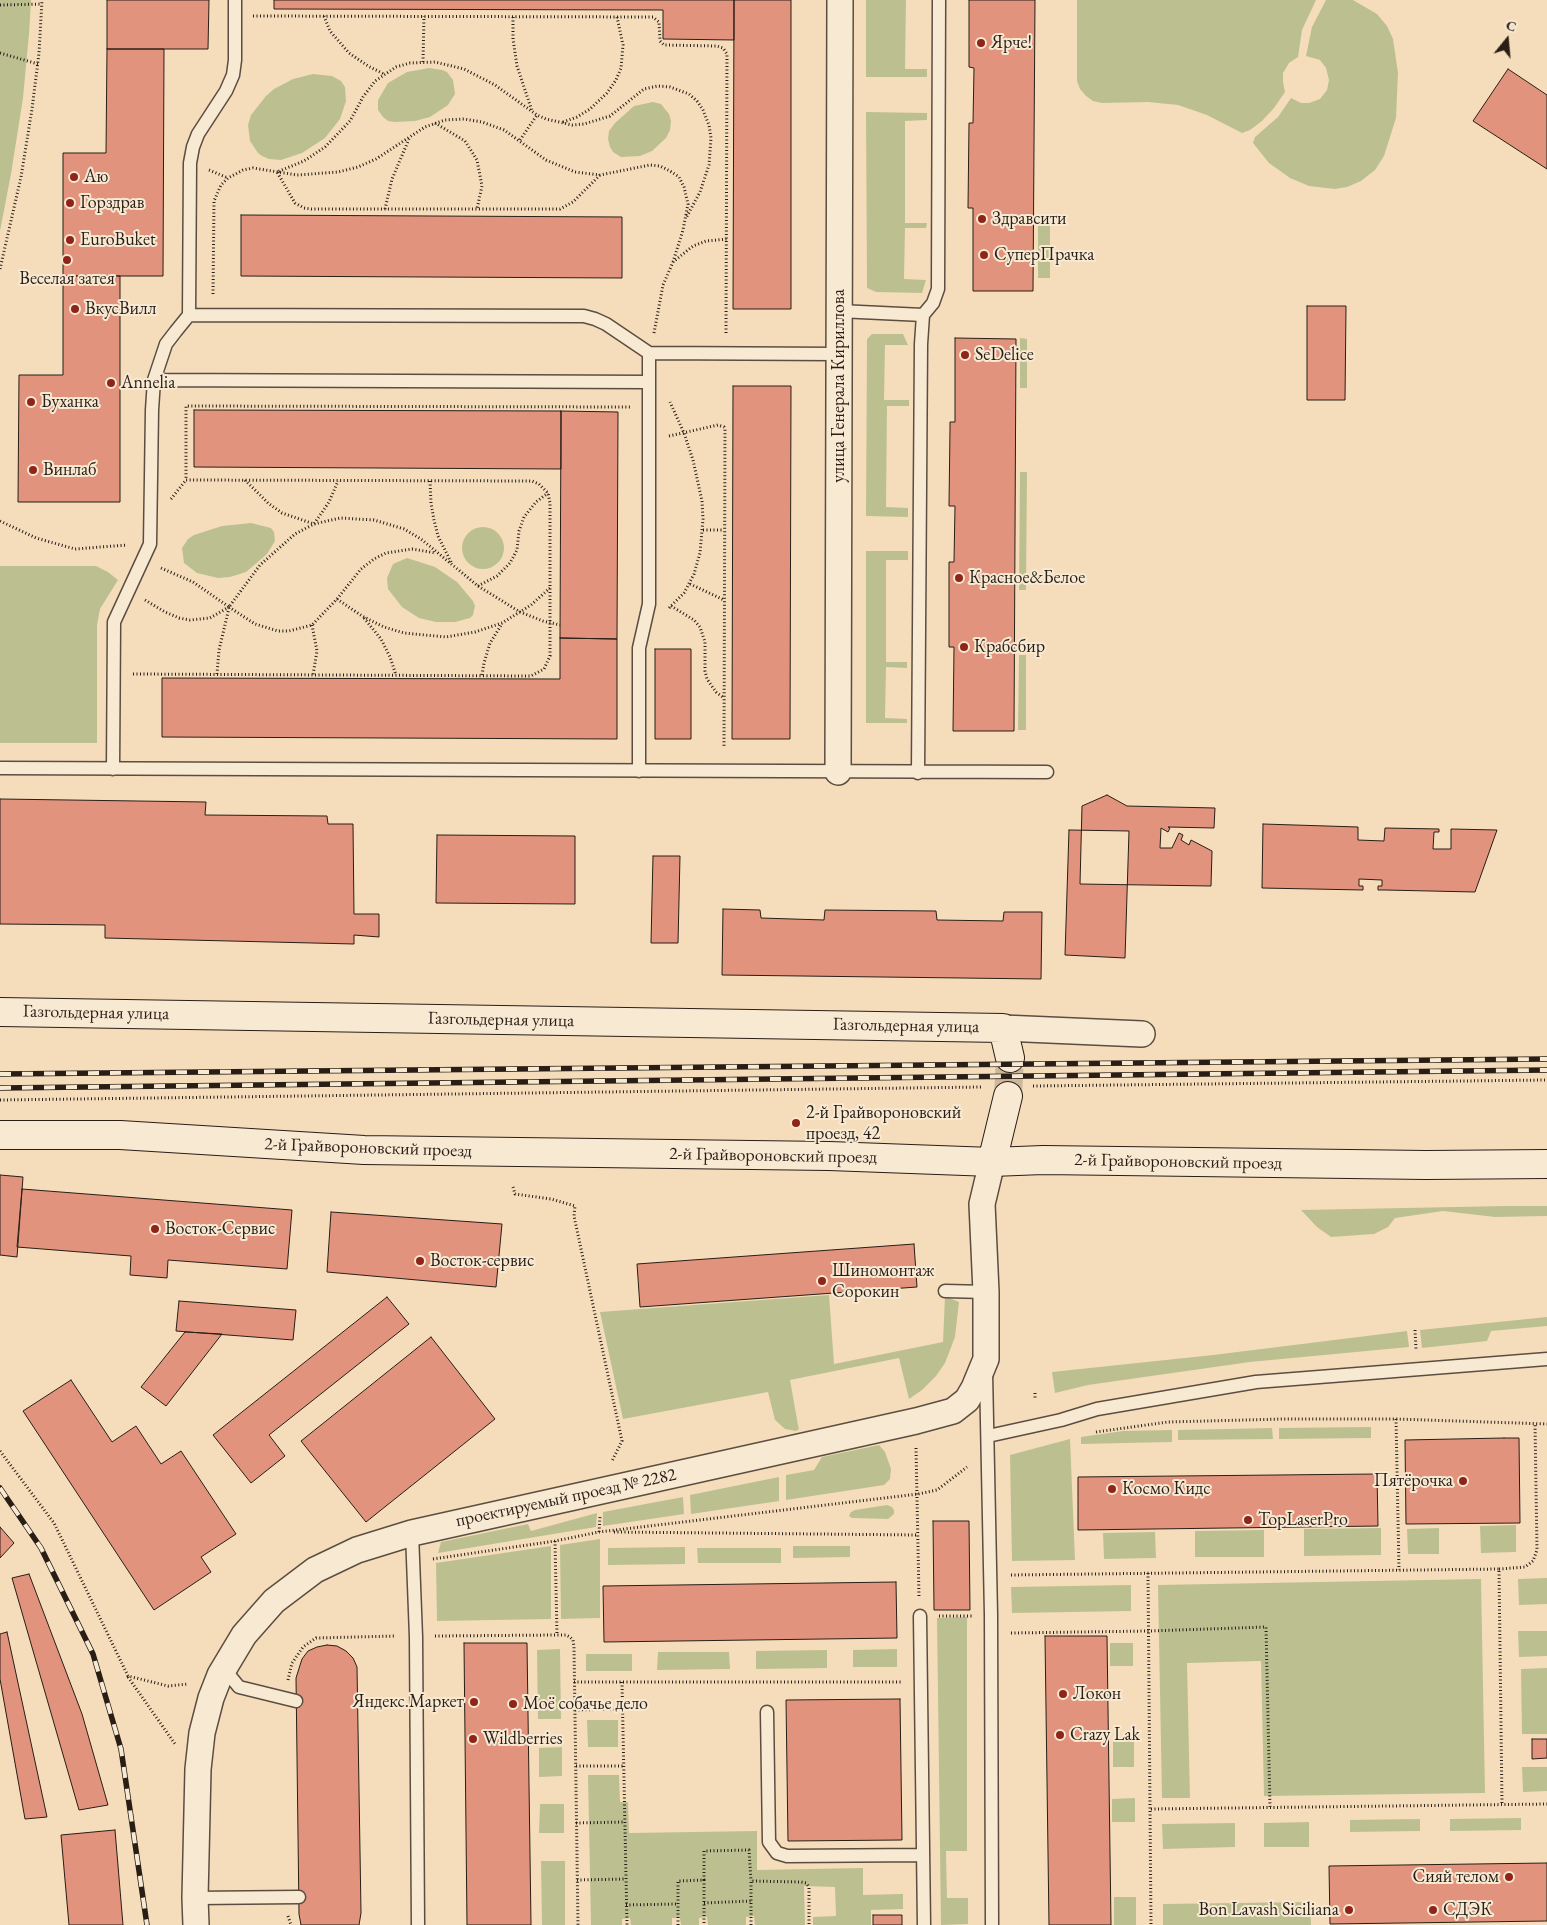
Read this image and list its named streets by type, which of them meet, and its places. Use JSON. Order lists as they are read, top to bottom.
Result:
{
  "streets": {
    "main road": ["Газгольдерная улица", "2-й Грайвороновский проезд"],
    "street": ["улица Генерала Кириллова", "проектируемый проезд № 2282"]
  },
  "crossings": [
    ["2-й Грайвороновский проезд", "проектируемый проезд № 2282"]
  ],
  "places": [
    "Ярче!",
    "Аю",
    "Горздрав",
    "Здравсити",
    "EuroBuket",
    "СуперПрачка",
    "Веселая затея",
    "ВкусВилл",
    "SeDelice",
    "Annelia",
    "Буханка",
    "Винлаб",
    "Красное&Белое",
    "Крабсбир",
    "2-й Грайвороновский проезд, 42",
    "Восток-Сервис",
    "Восток-сервис",
    "Шиномонтаж Сорокин",
    "Пятёрочка",
    "Космо Кидс",
    "TopLaserPro",
    "Локон",
    "Яндекс.Маркет",
    "Моё собачье дело",
    "Crazy Lak",
    "Wildberries",
    "Сияй телом",
    "Bon Lavash Siciliana",
    "СДЭК"
  ],
  "north": "top"
}
